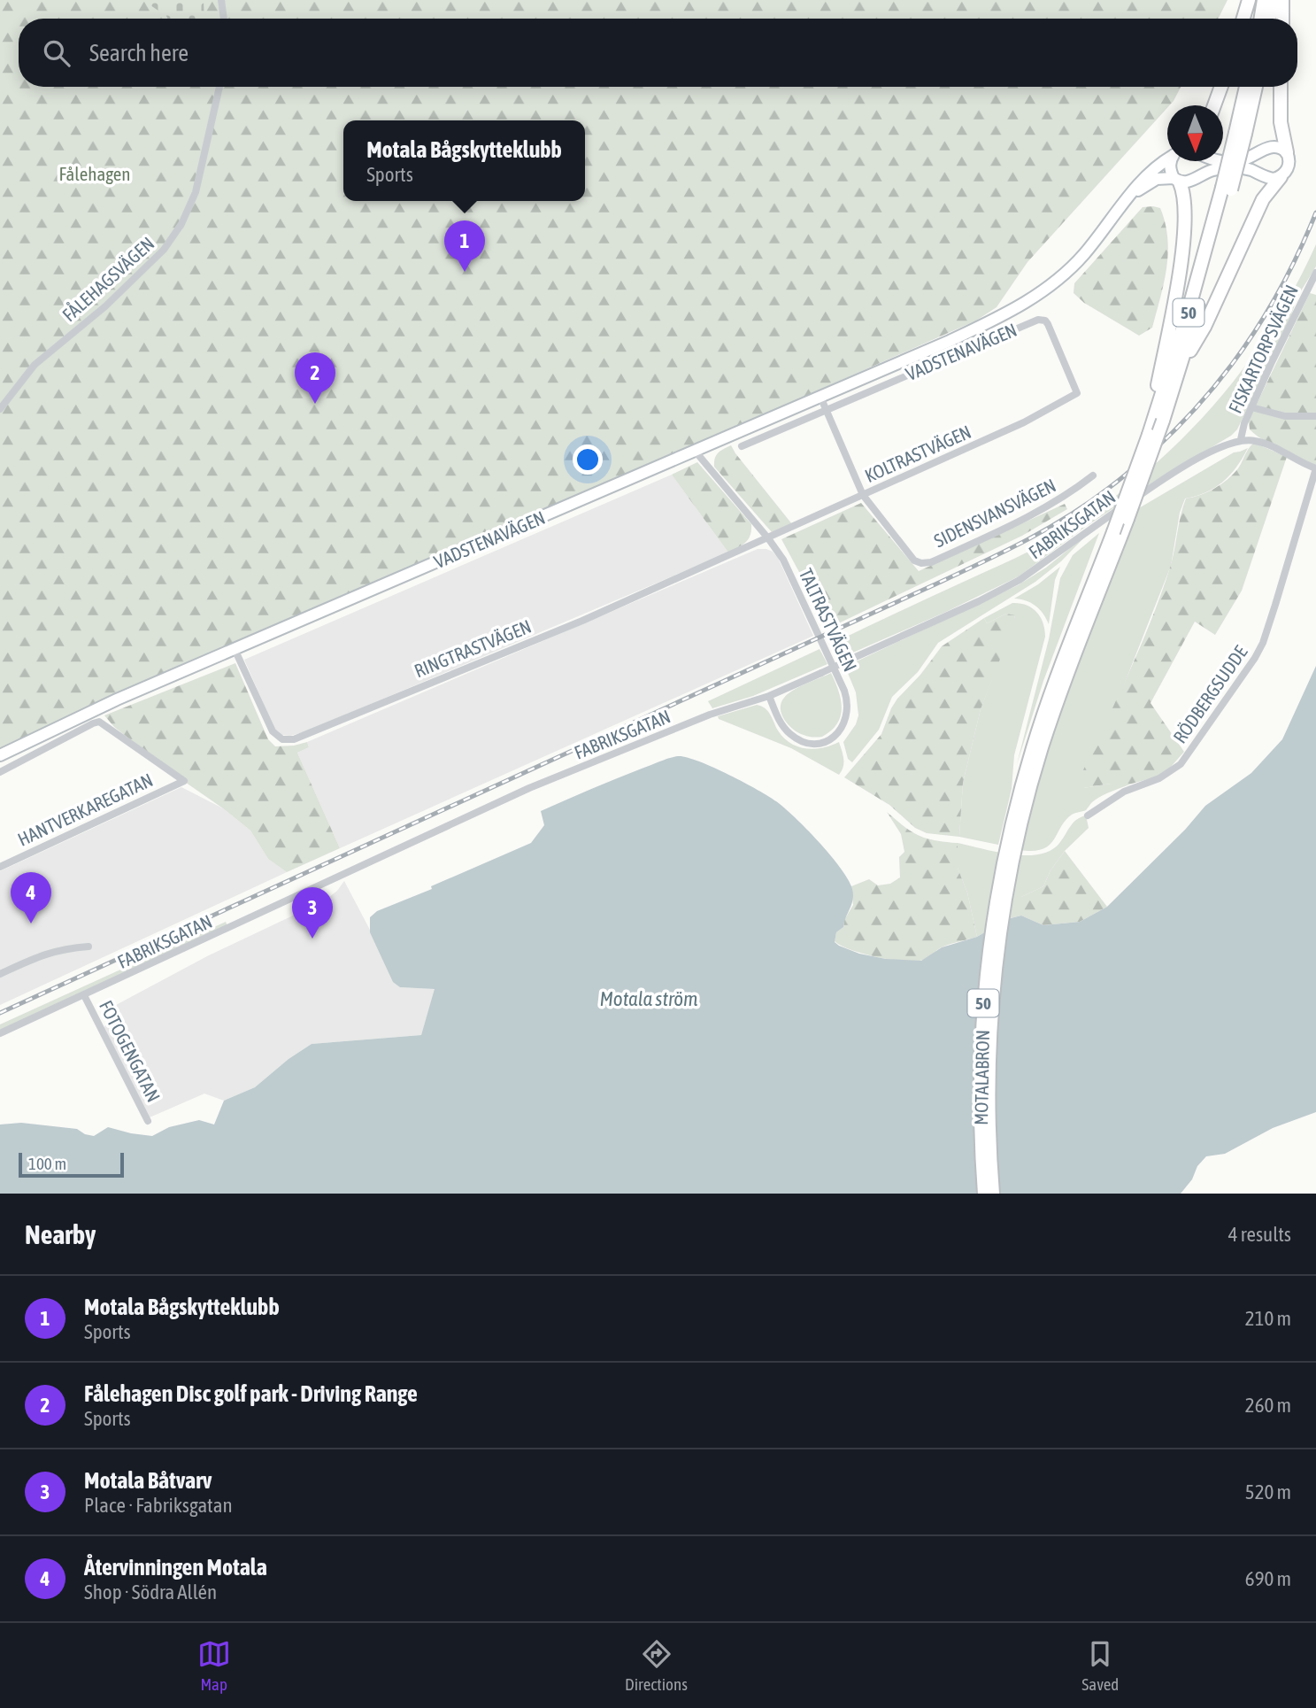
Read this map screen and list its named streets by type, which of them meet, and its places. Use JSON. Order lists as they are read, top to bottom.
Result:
{
  "streets": {
    "highway": ["50", "MOTALABRON"],
    "main road": ["VADSTENAVÄGEN"],
    "street": [
      "FÅLEHAGSVÄGEN",
      "FISKARTORPSVÄGEN",
      "KOLTRASTVÄGEN",
      "SIDENSVANSVÄGEN",
      "FABRIKSGATAN",
      "TALTRASTVÄGEN",
      "RINGTRASTVÄGEN",
      "RÖDBERGSUDDE",
      "HANTVERKAREGATAN",
      "FOTOGENGATAN"
    ]
  },
  "crossings": [
    ["50", "VADSTENAVÄGEN"],
    ["50", "MOTALABRON"],
    ["FISKARTORPSVÄGEN", "FABRIKSGATAN"],
    ["VADSTENAVÄGEN", "KOLTRASTVÄGEN"],
    ["VADSTENAVÄGEN", "SIDENSVANSVÄGEN"],
    ["VADSTENAVÄGEN", "TALTRASTVÄGEN"],
    ["VADSTENAVÄGEN", "RINGTRASTVÄGEN"],
    ["KOLTRASTVÄGEN", "SIDENSVANSVÄGEN"],
    ["KOLTRASTVÄGEN", "TALTRASTVÄGEN"],
    ["KOLTRASTVÄGEN", "RINGTRASTVÄGEN"],
    ["FABRIKSGATAN", "TALTRASTVÄGEN"],
    ["FABRIKSGATAN", "FOTOGENGATAN"],
    ["TALTRASTVÄGEN", "RINGTRASTVÄGEN"]
  ],
  "water": ["Motala ström"],
  "parks": ["Fålehagen"],
  "scale_bar": "100 m",
  "north": "bottom",
  "page": {
    "search": "Search here",
    "popup": ["Motala Bågskytteklubb", "Sports"],
    "pins": [
      "1",
      "2",
      "4",
      "3"
    ],
    "scale": "100 m",
    "heading": ["Nearby", "4 results"],
    "list": [
      {
        "mark": "1",
        "name": "Motala Bågskytteklubb",
        "note": "Sports",
        "value": "210 m"
      },
      {
        "mark": "2",
        "name": "Fålehagen Disc golf park - Driving Range",
        "note": "Sports",
        "value": "260 m"
      },
      {
        "mark": "3",
        "name": "Motala Båtvarv",
        "note": "Place · Fabriksgatan",
        "value": "520 m"
      },
      {
        "mark": "4",
        "name": "Återvinningen Motala",
        "note": "Shop · Södra Allén",
        "value": "690 m"
      }
    ],
    "nav": ["Map", "Directions", "Saved"]
  }
}
